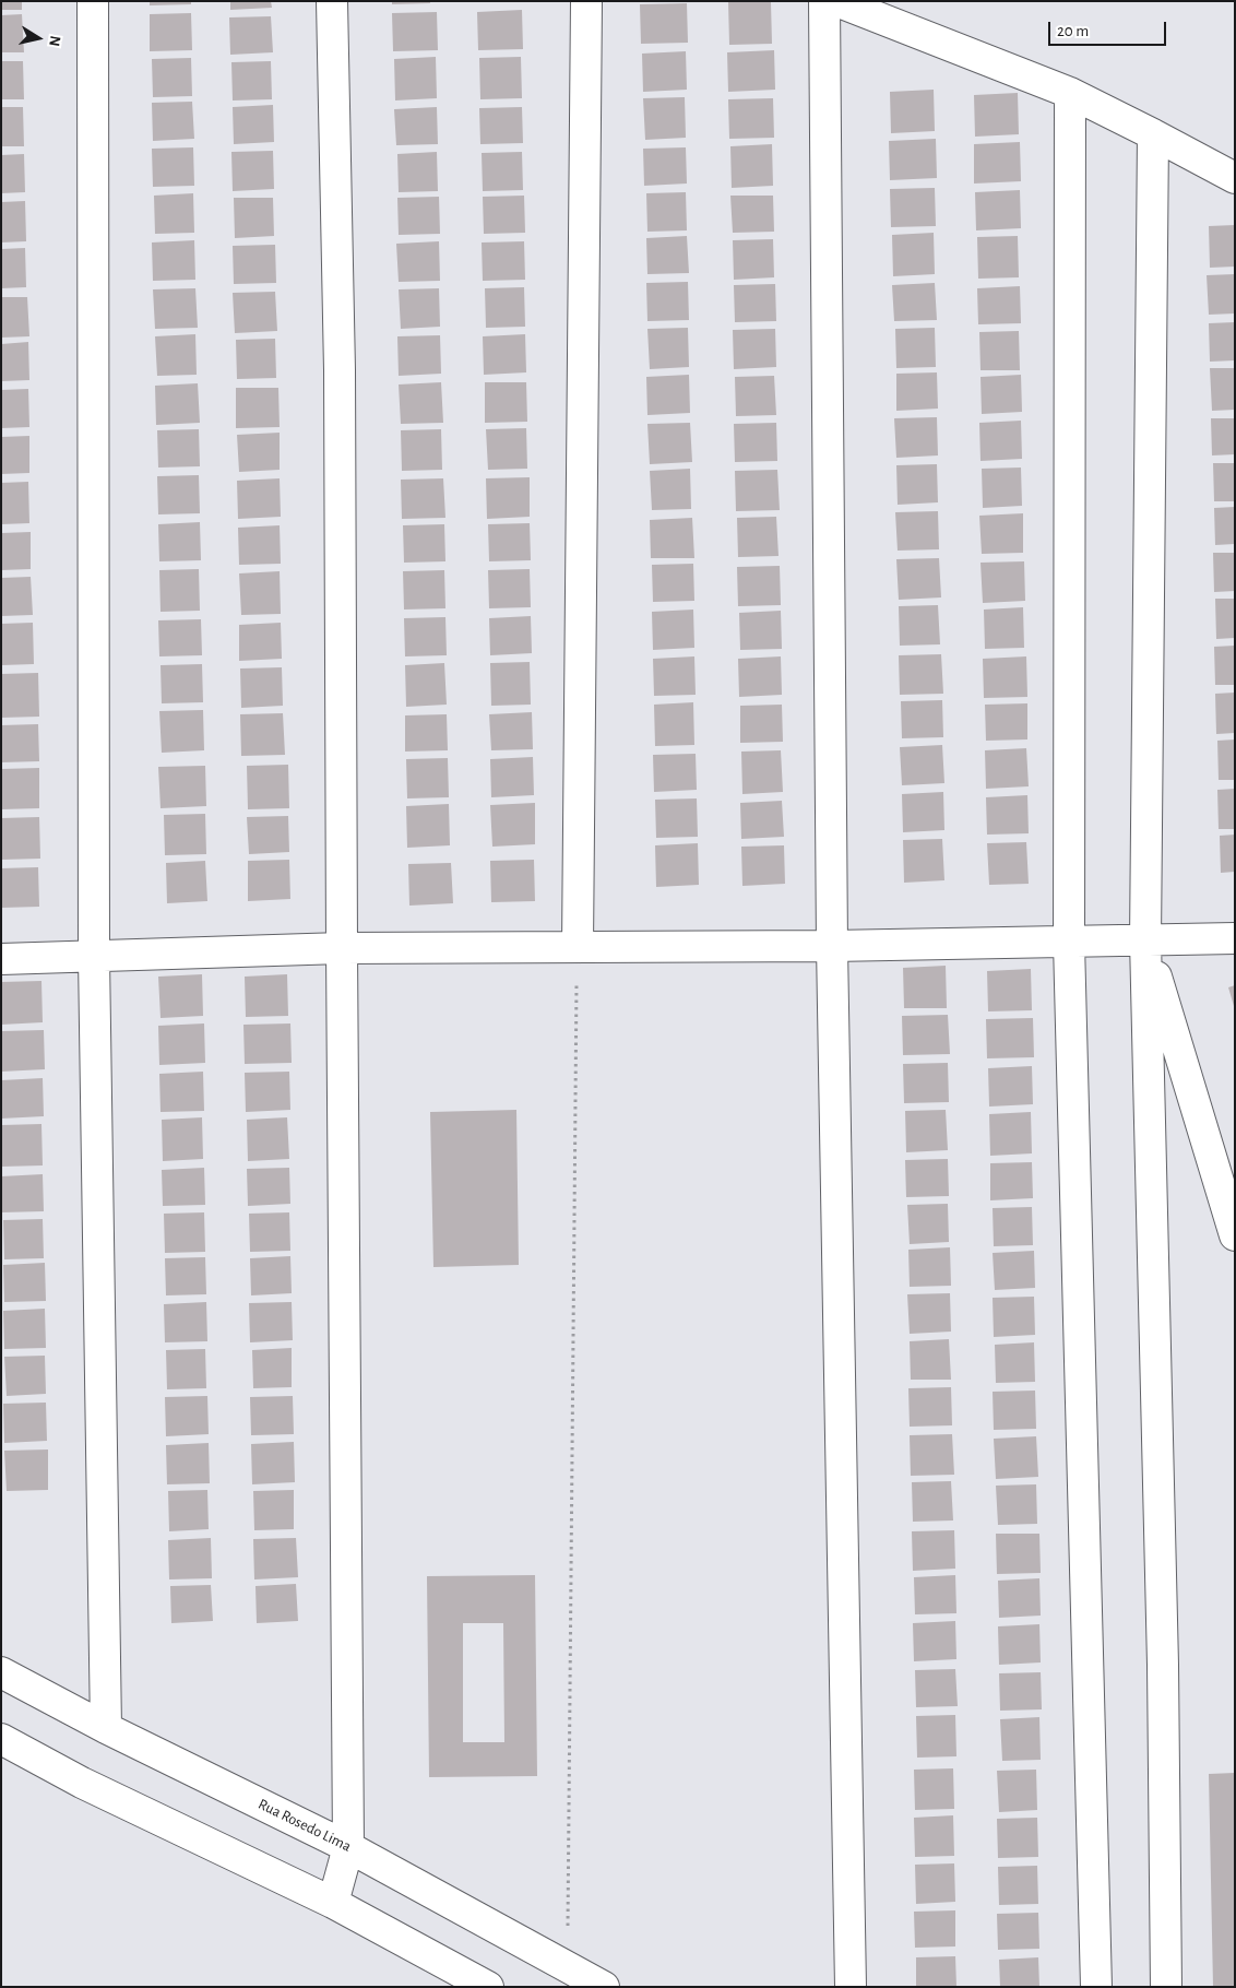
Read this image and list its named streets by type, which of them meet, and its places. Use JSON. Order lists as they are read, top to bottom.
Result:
{
  "streets": {
    "street": ["Rua Rosedo Lima"]
  },
  "scale_bar": "20 m",
  "north": "right"
}
